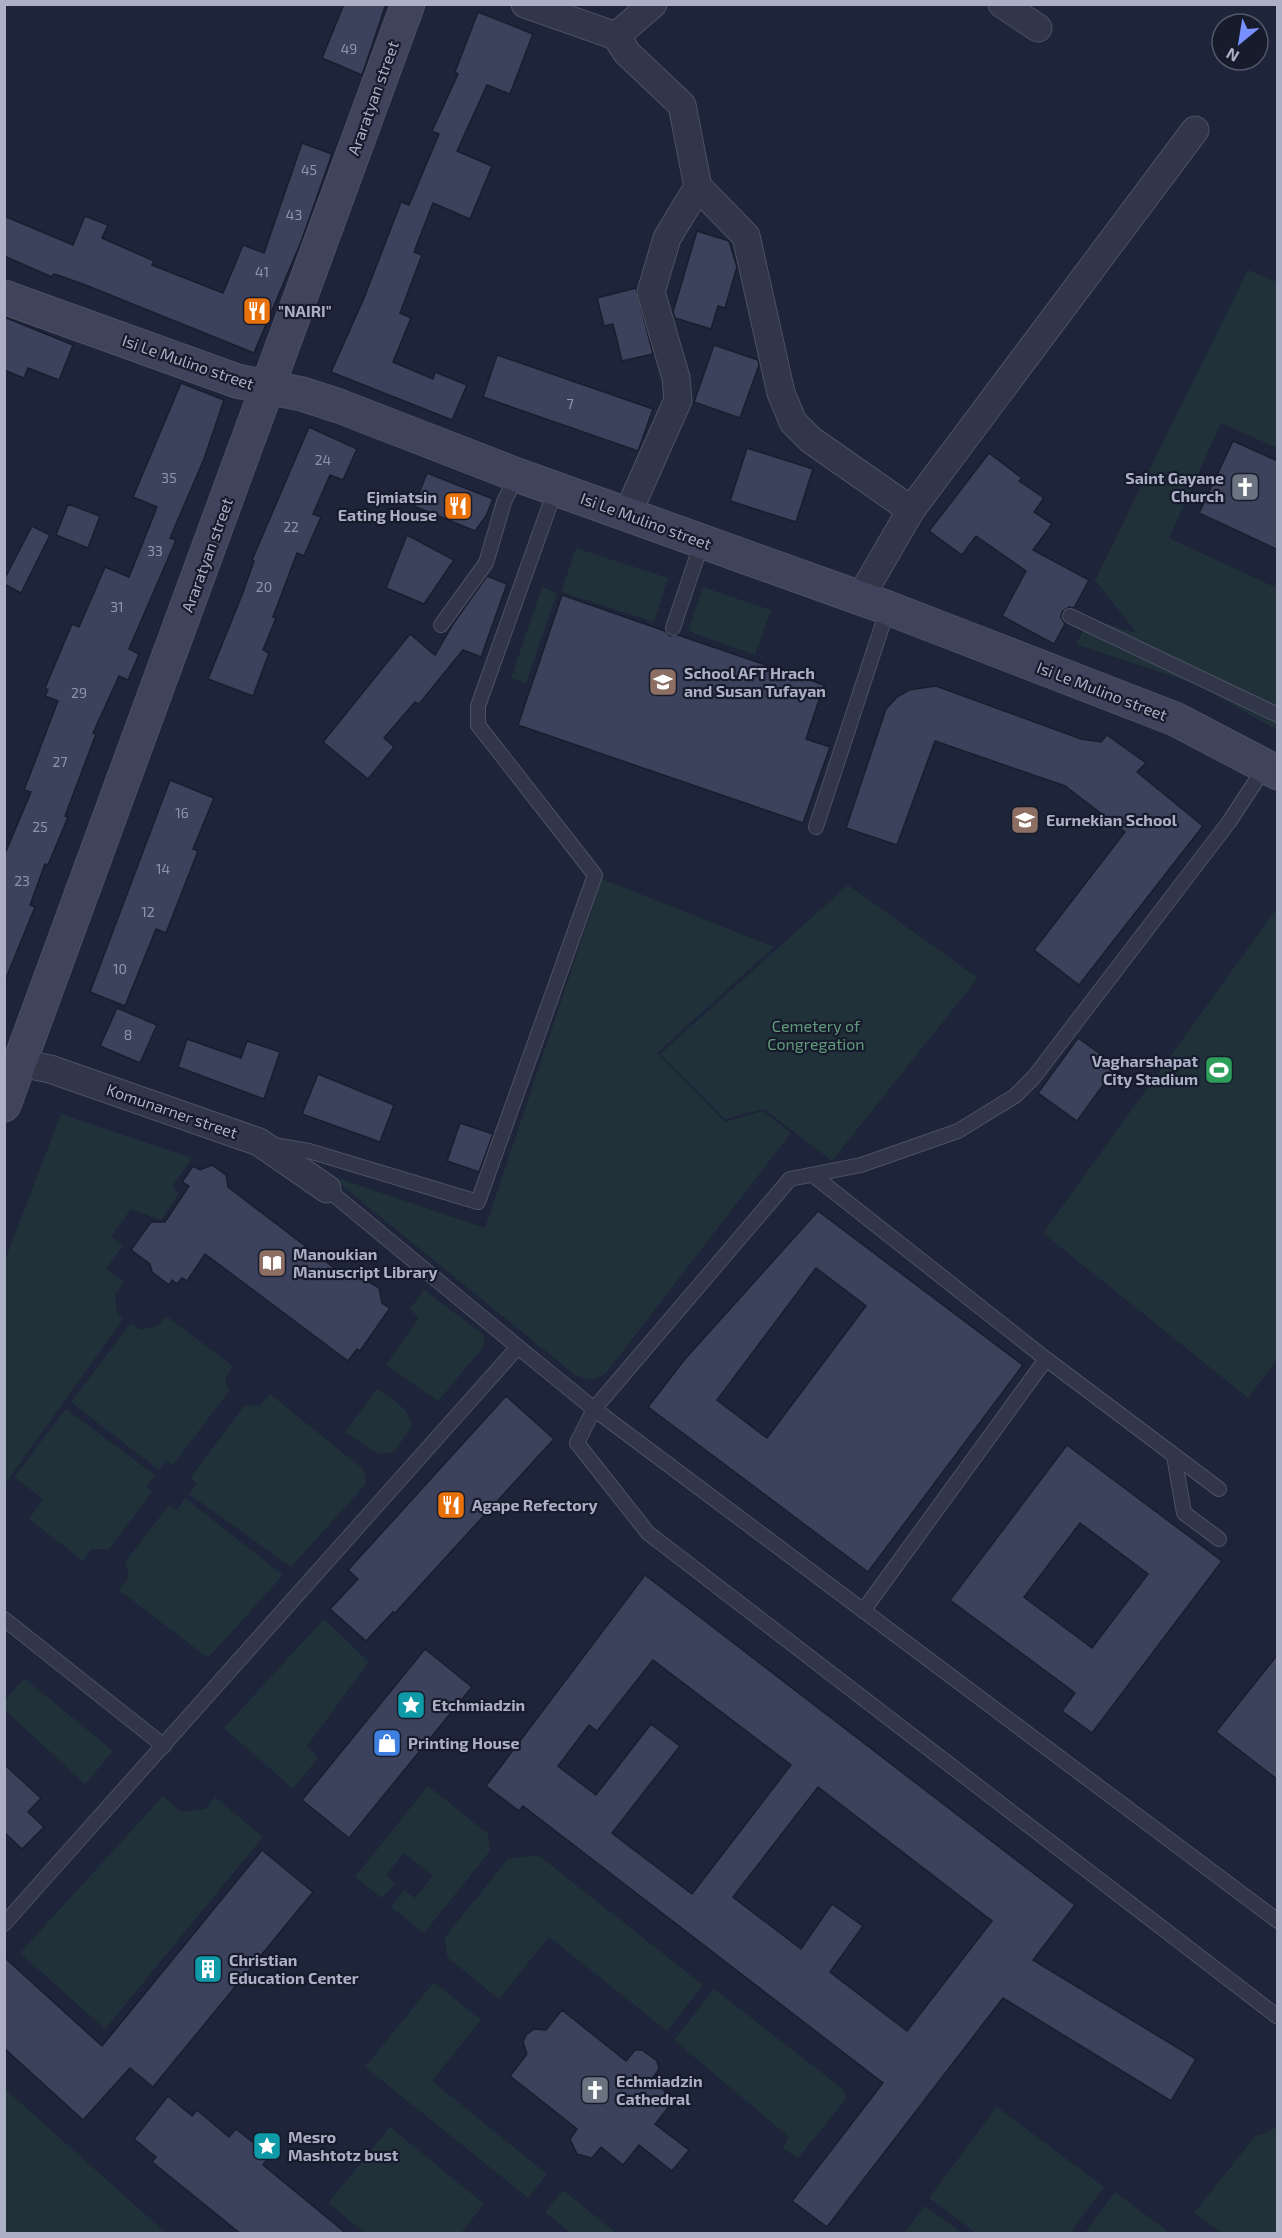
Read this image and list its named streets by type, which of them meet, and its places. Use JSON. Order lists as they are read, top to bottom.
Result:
{
  "streets": {
    "street": ["Araratyan street", "Isi Le Mulino street", "Komunarner street"]
  },
  "crossings": [
    ["Araratyan street", "Isi Le Mulino street"],
    ["Araratyan street", "Komunarner street"]
  ],
  "parks": ["Cemetery of Congregation"],
  "places": {
    "restaurant": ["\"NAIRI\"", "Ejmiatsin Eating House", "Agape Refectory"],
    "church": ["Saint Gayane Church", "Echmiadzin Cathedral"],
    "school or university": ["School AFT Hrach and Susan Tufayan", "Eurnekian School"],
    "sports": ["Vagharshapat City Stadium"],
    "library": ["Manoukian Manuscript Library"],
    "place": ["Etchmiadzin", "Mesro Mashtotz bust"],
    "shop": ["Printing House"],
    "building": ["Christian Education Center"]
  },
  "house_numbers": [
    "49",
    "45",
    "43",
    "41",
    "7",
    "24",
    "35",
    "22",
    "33",
    "20",
    "31",
    "29",
    "27",
    "16",
    "25",
    "14",
    "23",
    "12",
    "10",
    "8"
  ],
  "north": "bottom left"
}
